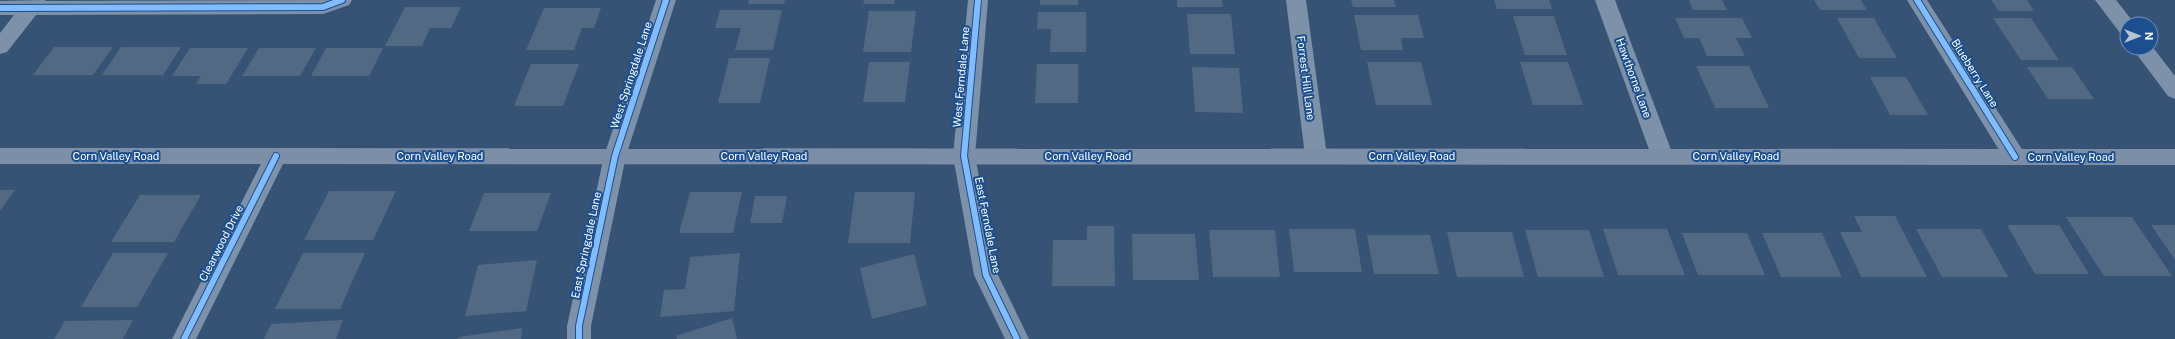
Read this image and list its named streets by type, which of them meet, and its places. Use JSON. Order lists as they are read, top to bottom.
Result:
{
  "streets": {
    "main road": ["Corn Valley Road"],
    "street": [
      "Blueberry Lane",
      "West Springdale Lane",
      "West Ferndale Lane",
      "Forrest Hill Lane",
      "Hawthorne Lane",
      "East Ferndale Lane",
      "Clearwood Drive",
      "East Springdale Lane"
    ]
  },
  "crossings": [
    ["Blueberry Lane", "Corn Valley Road"],
    ["West Springdale Lane", "Corn Valley Road"],
    ["West Springdale Lane", "East Springdale Lane"],
    ["West Ferndale Lane", "Corn Valley Road"],
    ["West Ferndale Lane", "East Ferndale Lane"],
    ["Forrest Hill Lane", "Corn Valley Road"],
    ["Hawthorne Lane", "Corn Valley Road"],
    ["Corn Valley Road", "East Ferndale Lane"],
    ["Corn Valley Road", "Clearwood Drive"],
    ["Corn Valley Road", "East Springdale Lane"]
  ],
  "north": "right"
}
